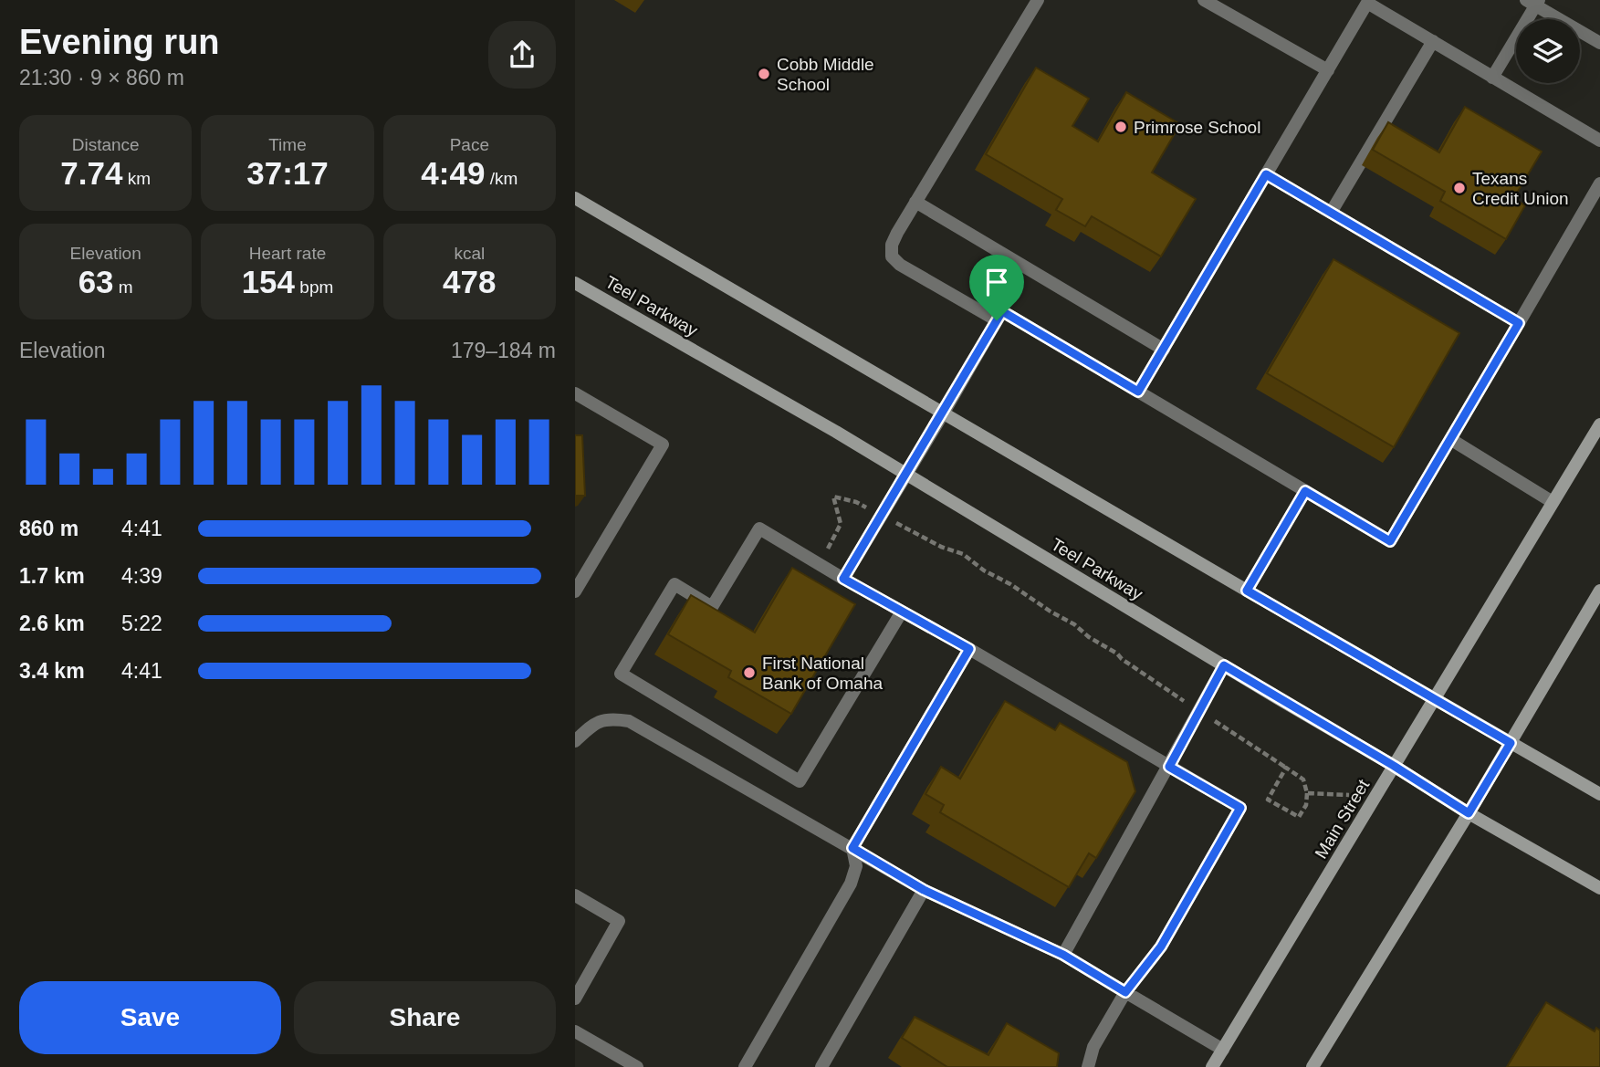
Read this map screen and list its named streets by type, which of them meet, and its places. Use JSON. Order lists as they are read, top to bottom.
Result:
{
  "streets": {
    "main road": ["Teel Parkway", "Main Street"]
  },
  "crossings": [
    ["Teel Parkway", "Main Street"]
  ],
  "places": [
    "Cobb Middle School",
    "Primrose School",
    "Texans Credit Union",
    "First National Bank of Omaha"
  ],
  "page": {
    "heading": ["Evening run", "21:30 · 9 × 860 m"],
    "stats": [
      ["Distance", "7.74 km"],
      ["Time", "37:17"],
      ["Pace", "4:49 /km"],
      ["Elevation", "63 m"],
      ["Heart rate", "154 bpm"],
      ["kcal", "478"]
    ],
    "chart": ["Elevation", "179–184 m"],
    "list": [
      {
        "name": "860 m",
        "note": "4:41"
      },
      {
        "name": "1.7 km",
        "note": "4:39"
      },
      {
        "name": "2.6 km",
        "note": "5:22"
      },
      {
        "name": "3.4 km",
        "note": "4:41"
      }
    ],
    "buttons": ["Save", "Share"]
  }
}
